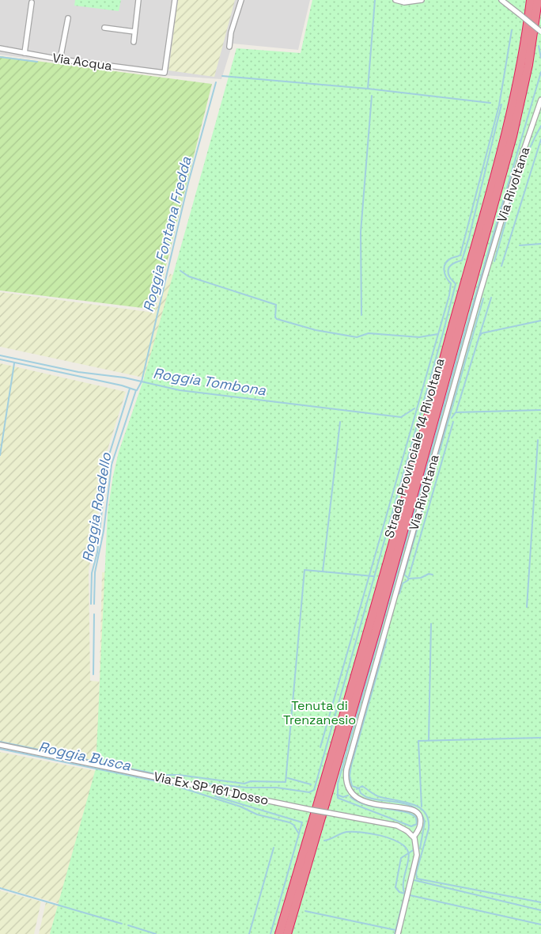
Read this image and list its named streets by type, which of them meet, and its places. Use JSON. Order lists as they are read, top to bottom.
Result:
{
  "streets": {
    "highway": ["Strada Provinciale 14 Rivoltana"],
    "street": ["Via Acqua", "Via Rivoltana", "Via Ex SP 161 Dosso"]
  },
  "crossings": [
    ["Via Rivoltana", "Via Ex SP 161 Dosso"]
  ],
  "water": [
    "Roggia Fontana Fredda",
    "Roggia Tombona",
    "Roggia Roadello",
    "Roggia Busca"
  ],
  "parks": ["Tenuta di Trenzanesio"]
}
